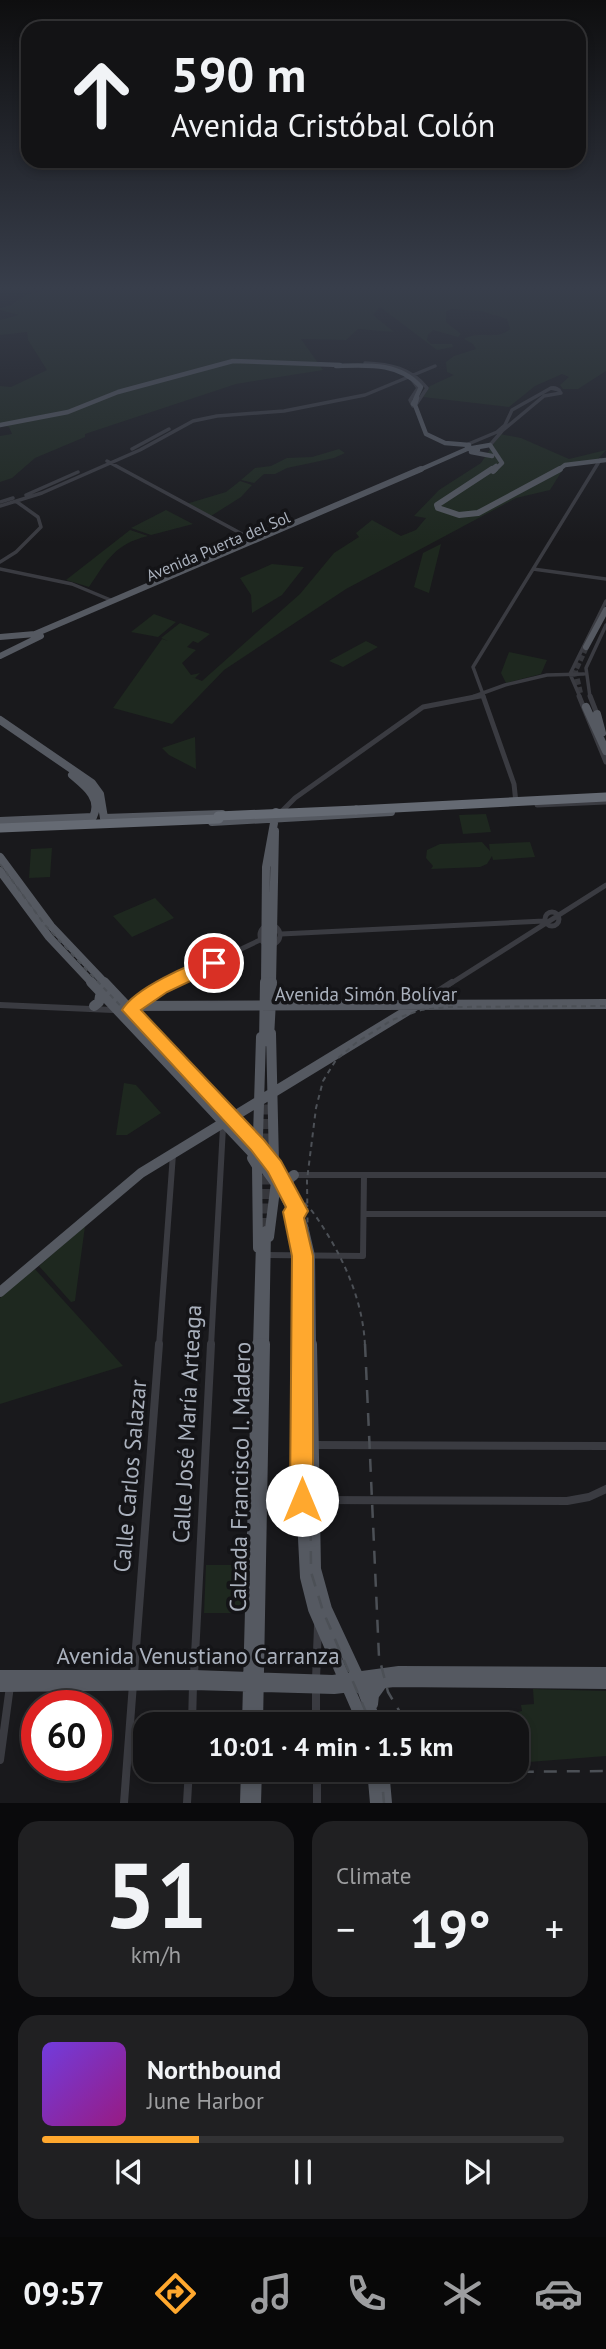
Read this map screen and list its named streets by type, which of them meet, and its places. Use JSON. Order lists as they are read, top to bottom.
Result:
{
  "streets": {
    "main road": [
      "Avenida Puerta del Sol",
      "Avenida Simón Bolívar",
      "Calzada Francisco I. Madero",
      "Avenida Venustiano Carranza"
    ],
    "street": ["Calle José María Arteaga", "Calle Carlos Salazar"]
  },
  "crossings": [
    ["Calle José María Arteaga", "Avenida Venustiano Carranza"],
    ["Calle Carlos Salazar", "Avenida Venustiano Carranza"],
    ["Calzada Francisco I. Madero", "Avenida Venustiano Carranza"]
  ],
  "page": {
    "turn": ["590 m", "Avenida Cristóbal Colón"],
    "limit": "60",
    "trip": "10:01 · 4 min · 1.5 km",
    "tile": [
      ["51", "km/h"],
      "Climate"
    ],
    "heat": ["−", "19°", "+"],
    "song": ["Northbound", "June Harbor"],
    "tabs": "09:57"
  }
}
